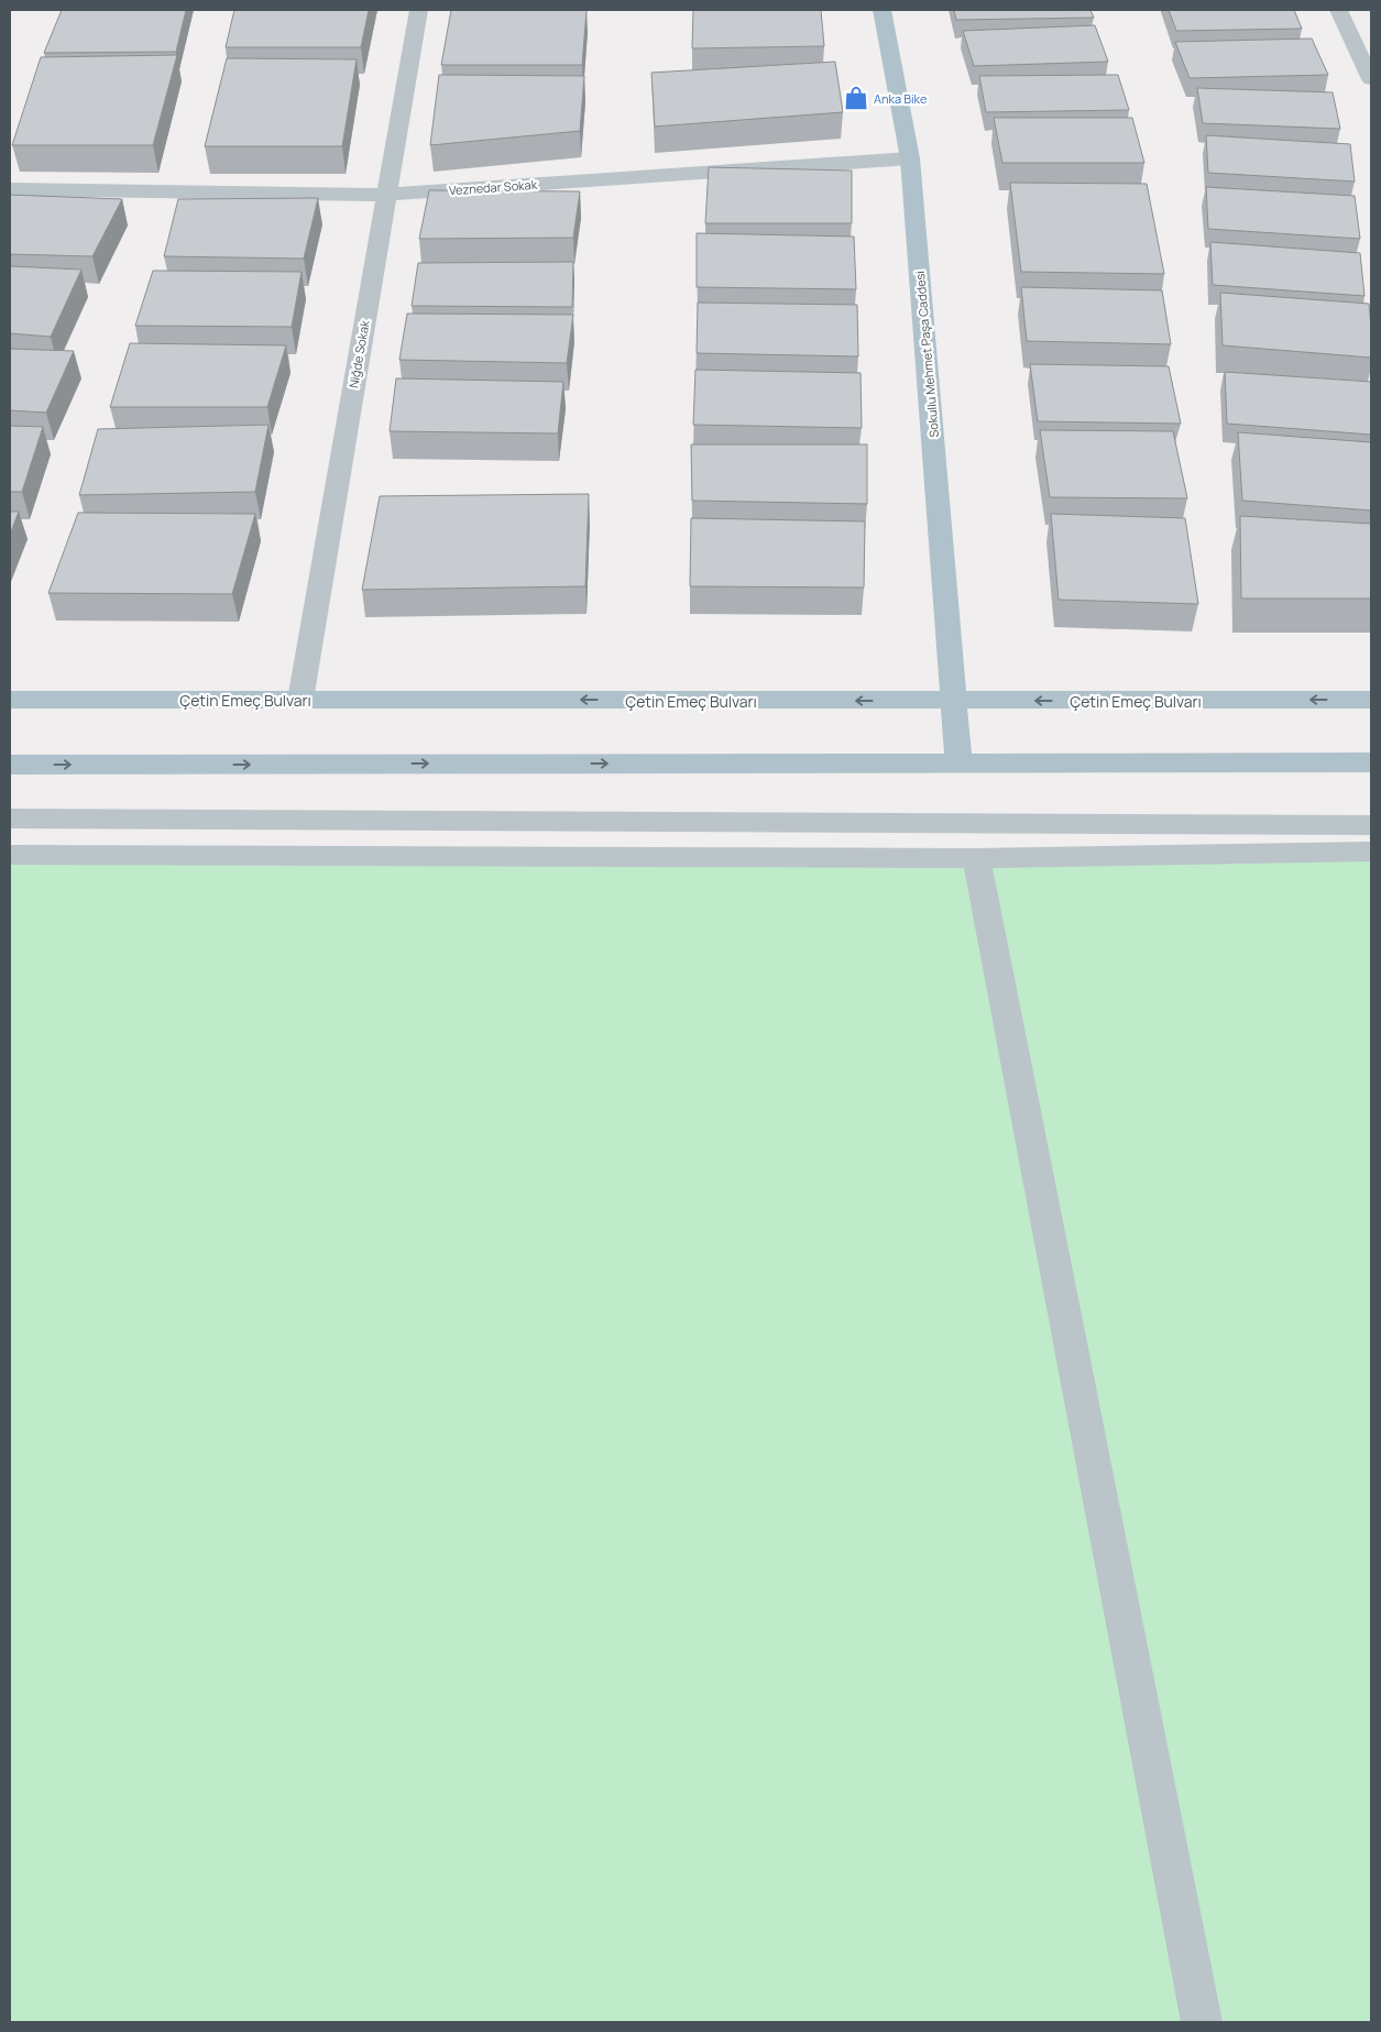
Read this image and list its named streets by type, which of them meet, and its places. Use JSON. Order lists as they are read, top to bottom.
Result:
{
  "streets": {
    "main road": ["Sokullu Mehmet Paşa Caddesi", "Çetin Emeç Bulvarı"],
    "street": ["Veznedar Sokak", "Niğde Sokak"]
  },
  "crossings": [
    ["Veznedar Sokak", "Niğde Sokak"],
    ["Veznedar Sokak", "Sokullu Mehmet Paşa Caddesi"],
    ["Niğde Sokak", "Çetin Emeç Bulvarı"],
    ["Sokullu Mehmet Paşa Caddesi", "Çetin Emeç Bulvarı"]
  ],
  "places": {
    "shop": ["Anka Bike"]
  }
}
